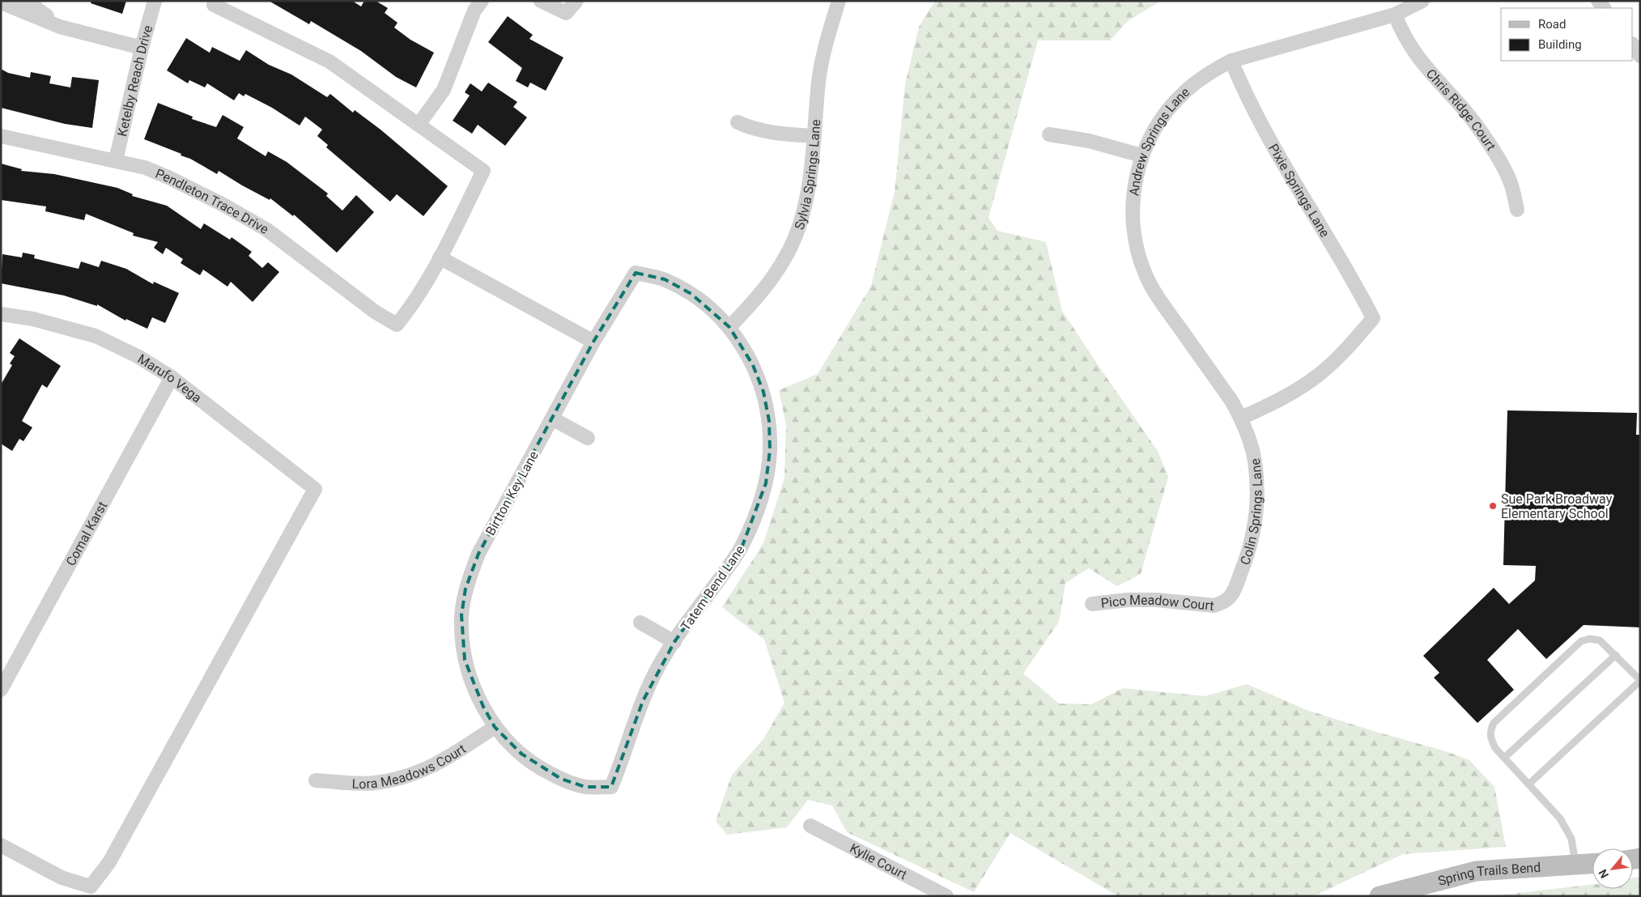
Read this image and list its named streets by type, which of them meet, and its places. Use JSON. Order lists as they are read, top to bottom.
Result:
{
  "streets": {
    "street": [
      "Ketelby Reach Drive",
      "Chris Ridge Court",
      "Andrew Springs Lane",
      "Sylvia Springs Lane",
      "Pixie Springs Lane",
      "Pendleton Trace Drive",
      "Marufo Vega",
      "Birtton Key Lane",
      "Colin Springs Lane",
      "Comal Karst",
      "Tatem Bend Lane",
      "Pico Meadow Court",
      "Lora Meadows Court",
      "Kylie Court",
      "Spring Trails Bend"
    ]
  },
  "crossings": [
    ["Ketelby Reach Drive", "Pendleton Trace Drive"],
    ["Chris Ridge Court", "Andrew Springs Lane"],
    ["Andrew Springs Lane", "Pixie Springs Lane"],
    ["Andrew Springs Lane", "Colin Springs Lane"],
    ["Sylvia Springs Lane", "Tatem Bend Lane"],
    ["Pixie Springs Lane", "Colin Springs Lane"],
    ["Marufo Vega", "Comal Karst"],
    ["Birtton Key Lane", "Tatem Bend Lane"],
    ["Birtton Key Lane", "Lora Meadows Court"],
    ["Colin Springs Lane", "Pico Meadow Court"]
  ],
  "places": ["Sue Park Broadway Elementary School"],
  "legend": ["Road", "Building"],
  "north": "bottom left"
}
